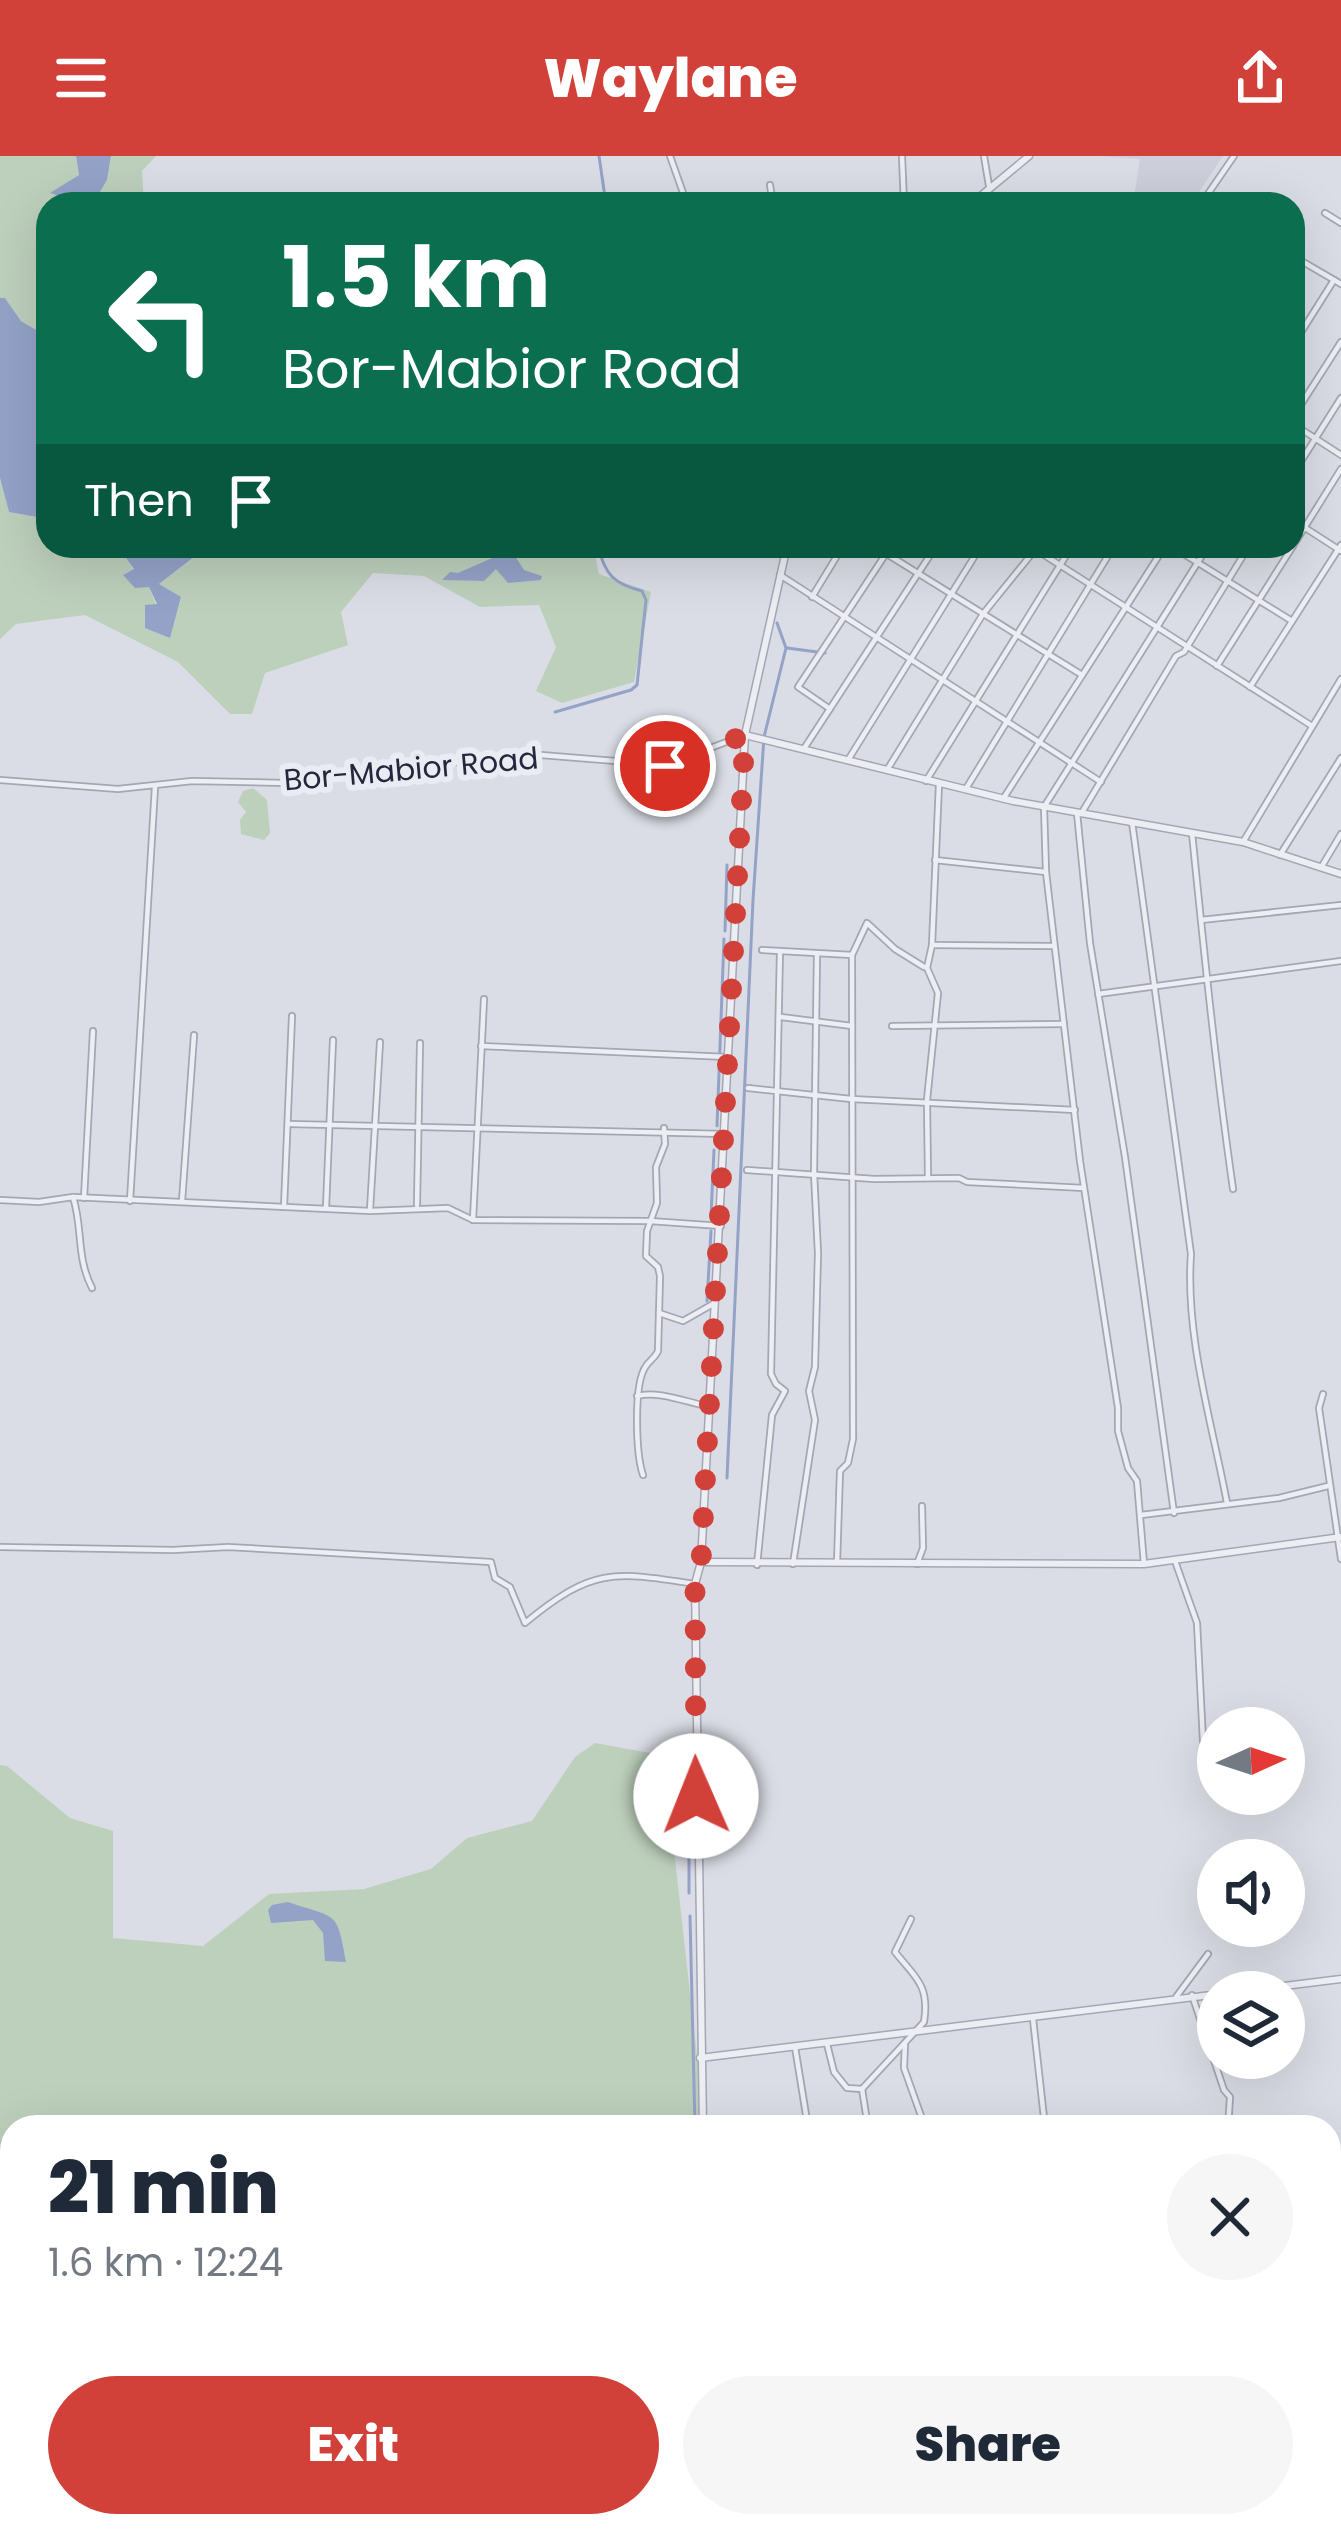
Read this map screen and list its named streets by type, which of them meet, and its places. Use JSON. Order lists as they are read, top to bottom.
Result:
{
  "streets": {
    "street": ["Bor-Mabior Road"]
  },
  "north": "right",
  "page": {
    "header": "Waylane",
    "turn": ["1.5 km", "Bor-Mabior Road"],
    "then": "Then",
    "heading": ["21 min", "1.6 km · 12:24"],
    "buttons": ["Exit", "Share"]
  }
}
